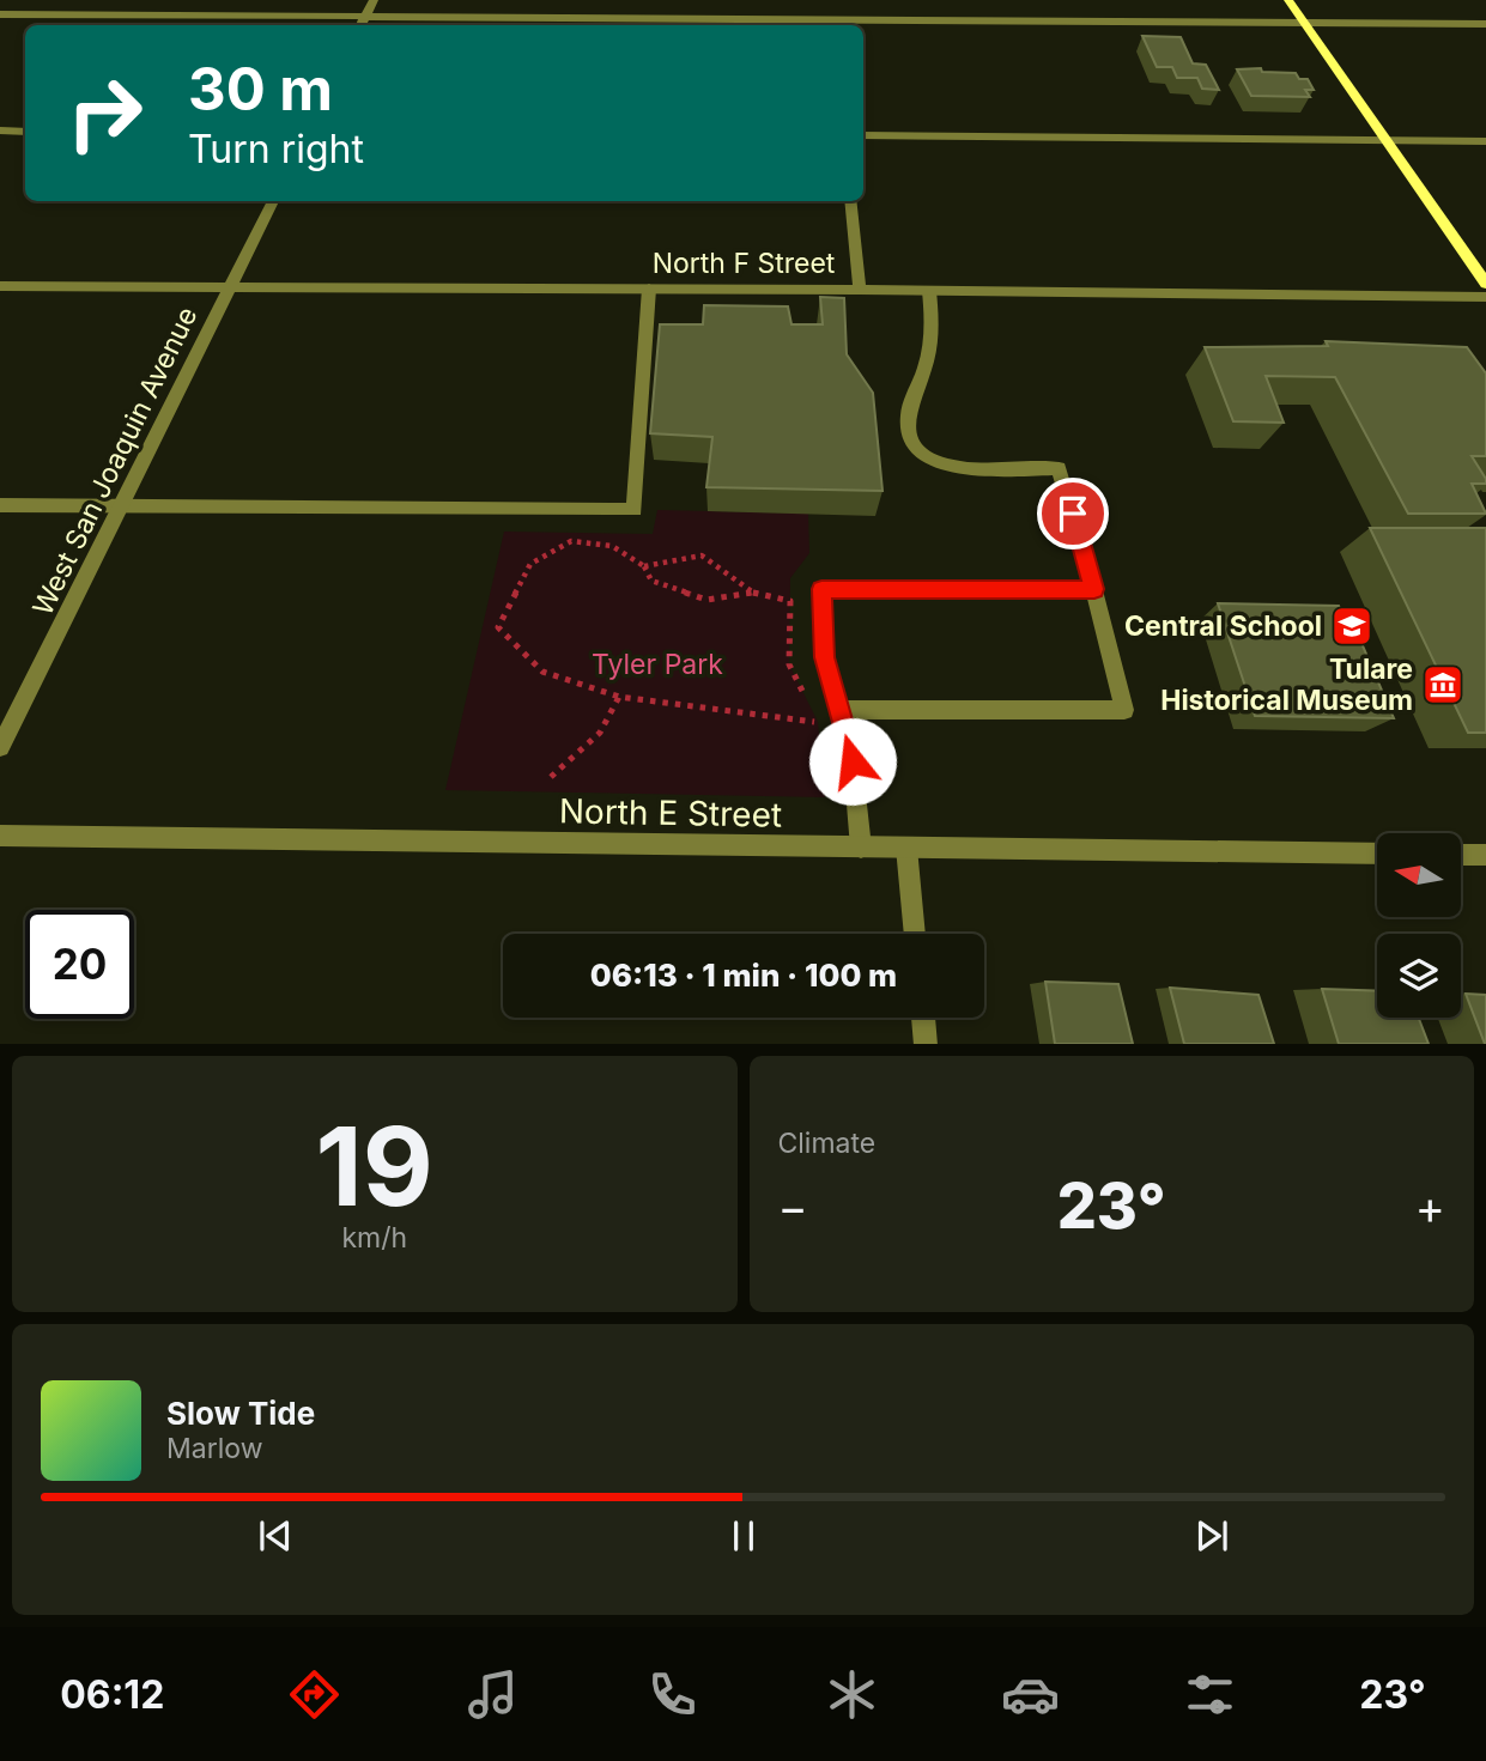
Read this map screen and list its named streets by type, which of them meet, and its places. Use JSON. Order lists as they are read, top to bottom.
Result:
{
  "streets": {
    "street": ["North F Street", "West San Joaquin Avenue", "North E Street"]
  },
  "crossings": [
    ["North F Street", "West San Joaquin Avenue"]
  ],
  "parks": ["Tyler Park"],
  "places": {
    "school or university": ["Central School"],
    "museum": ["Tulare Historical Museum"]
  },
  "north": "left",
  "page": {
    "turn": ["30 m", "Turn right"],
    "limit": "20",
    "trip": "06:13 · 1 min · 100 m",
    "tile": [
      ["19", "km/h"],
      "Climate"
    ],
    "heat": ["−", "23°", "+"],
    "song": ["Slow Tide", "Marlow"],
    "tabs": ["06:12", "23°"]
  }
}
